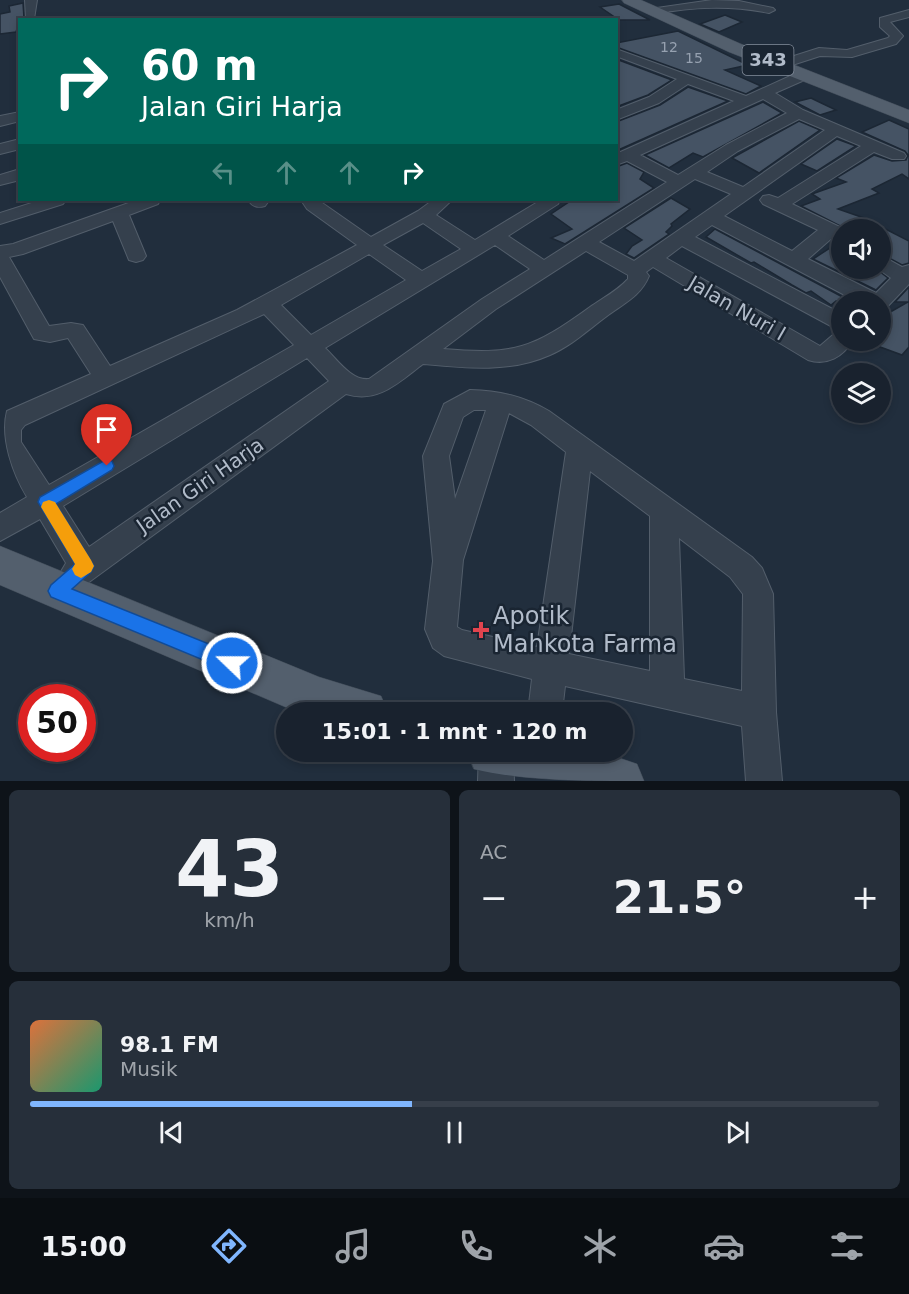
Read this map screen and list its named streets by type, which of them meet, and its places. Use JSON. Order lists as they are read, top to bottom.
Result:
{
  "streets": {
    "main road": ["343"],
    "street": ["Jalan Nuri I", "Jalan Giri Harja"]
  },
  "places": {
    "health": ["Apotik Mahkota Farma"]
  },
  "house_numbers": ["12", "15"],
  "page": {
    "turn": ["60 m", "Jalan Giri Harja"],
    "limit": "50",
    "trip": "15:01 · 1 mnt · 120 m",
    "tile": [
      ["43", "km/h"],
      "AC"
    ],
    "heat": ["−", "21.5°", "+"],
    "song": ["98.1 FM", "Musik"],
    "tabs": "15:00"
  }
}
